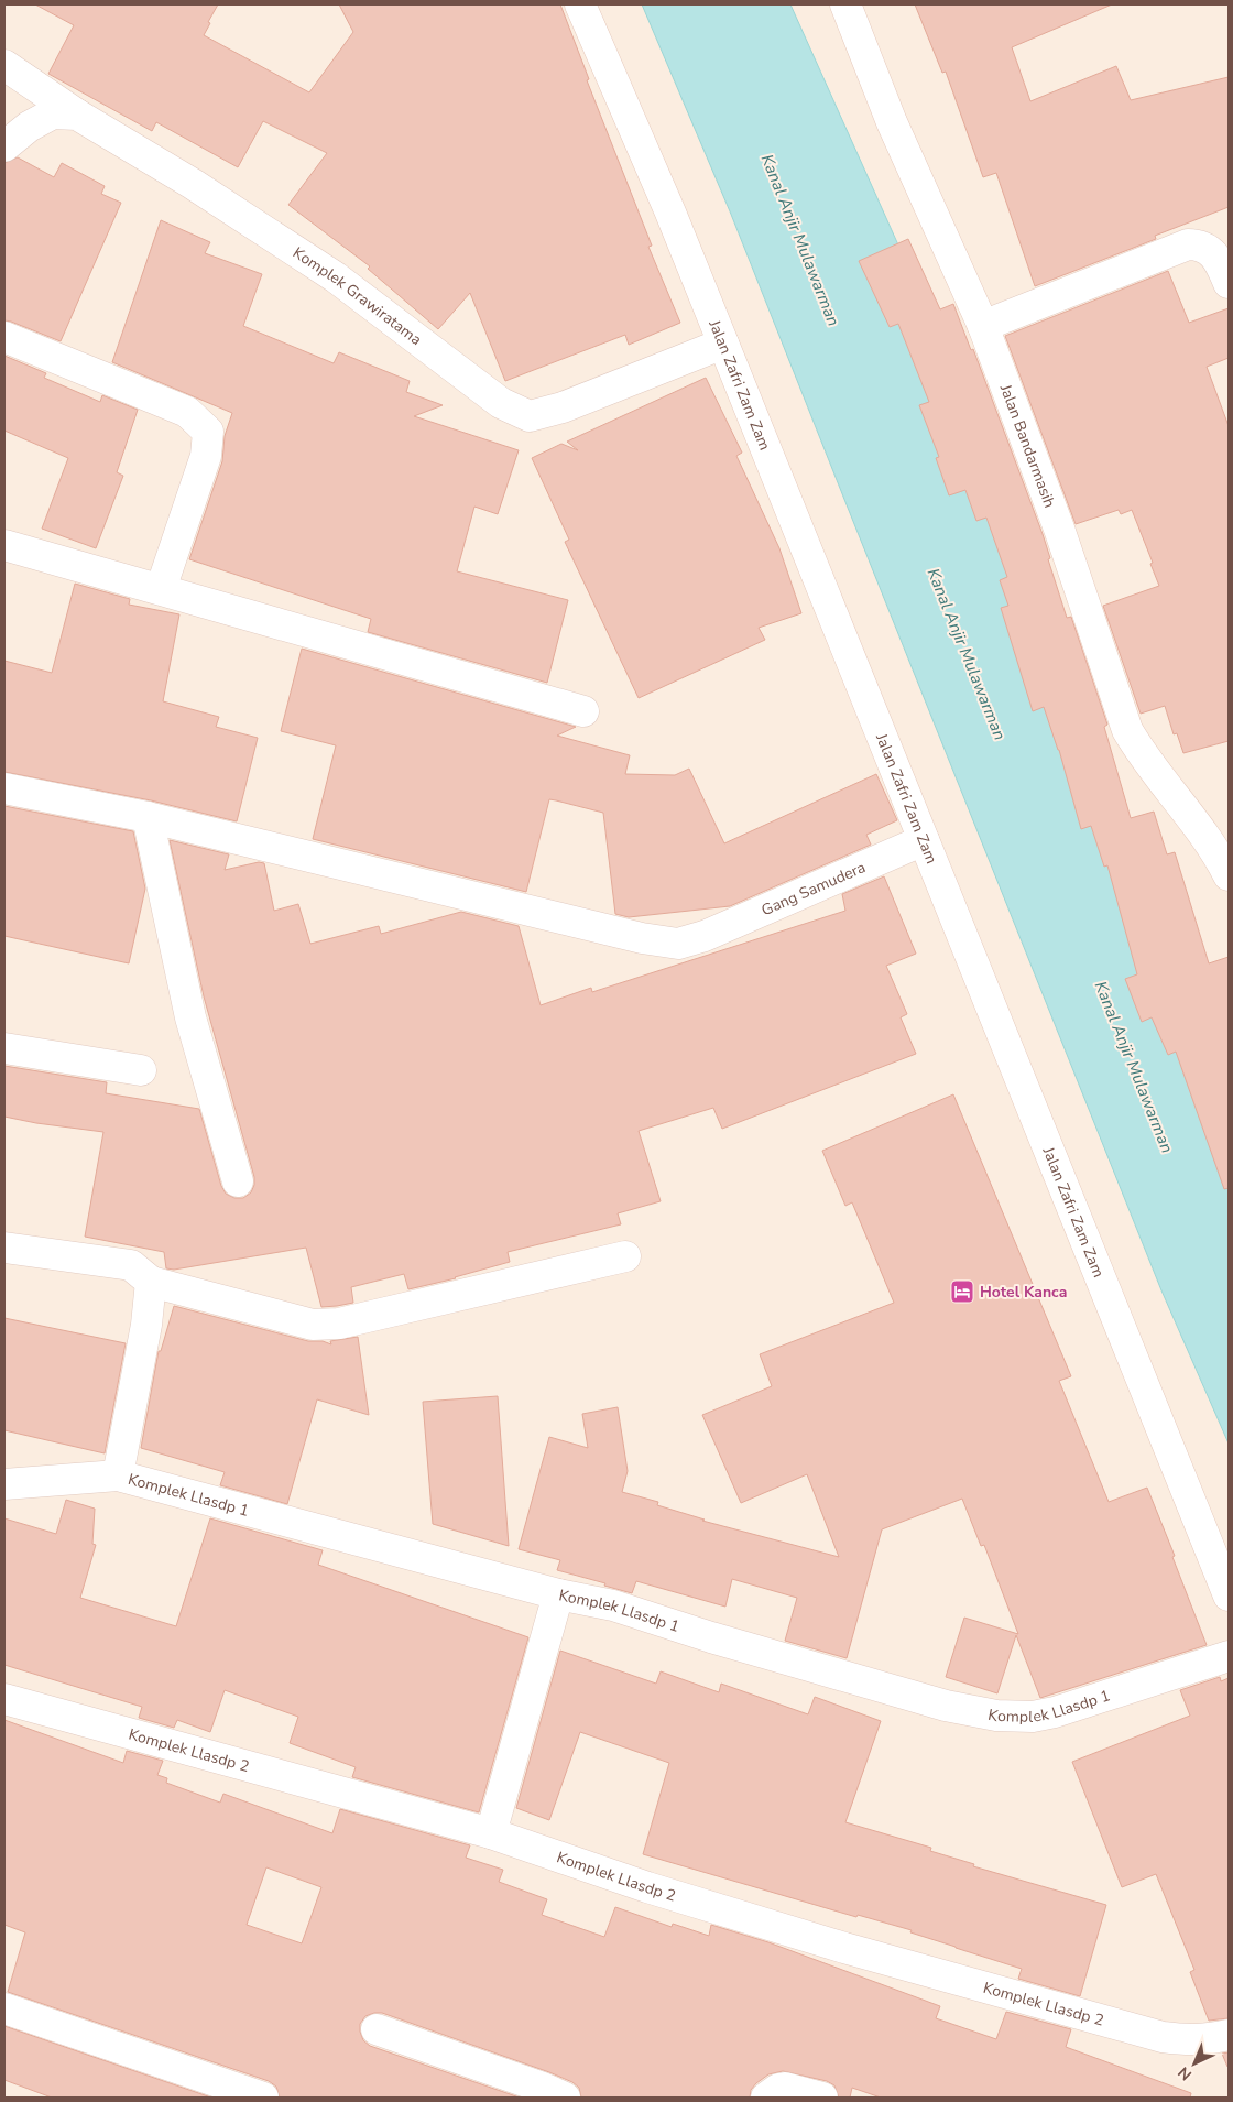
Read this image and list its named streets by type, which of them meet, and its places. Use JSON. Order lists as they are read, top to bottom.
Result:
{
  "streets": {
    "street": [
      "Komplek Grawiratama",
      "Jalan Zafri Zam Zam",
      "Jalan Bandarmasih",
      "Gang Samudera",
      "Komplek Llasdp 1",
      "Komplek Llasdp 2"
    ]
  },
  "crossings": [
    ["Komplek Grawiratama", "Jalan Zafri Zam Zam"],
    ["Jalan Zafri Zam Zam", "Gang Samudera"]
  ],
  "water": ["Kanal Anjir Mulawarman"],
  "places": {
    "hotel": ["Hotel Kanca"]
  },
  "north": "bottom left"
}
